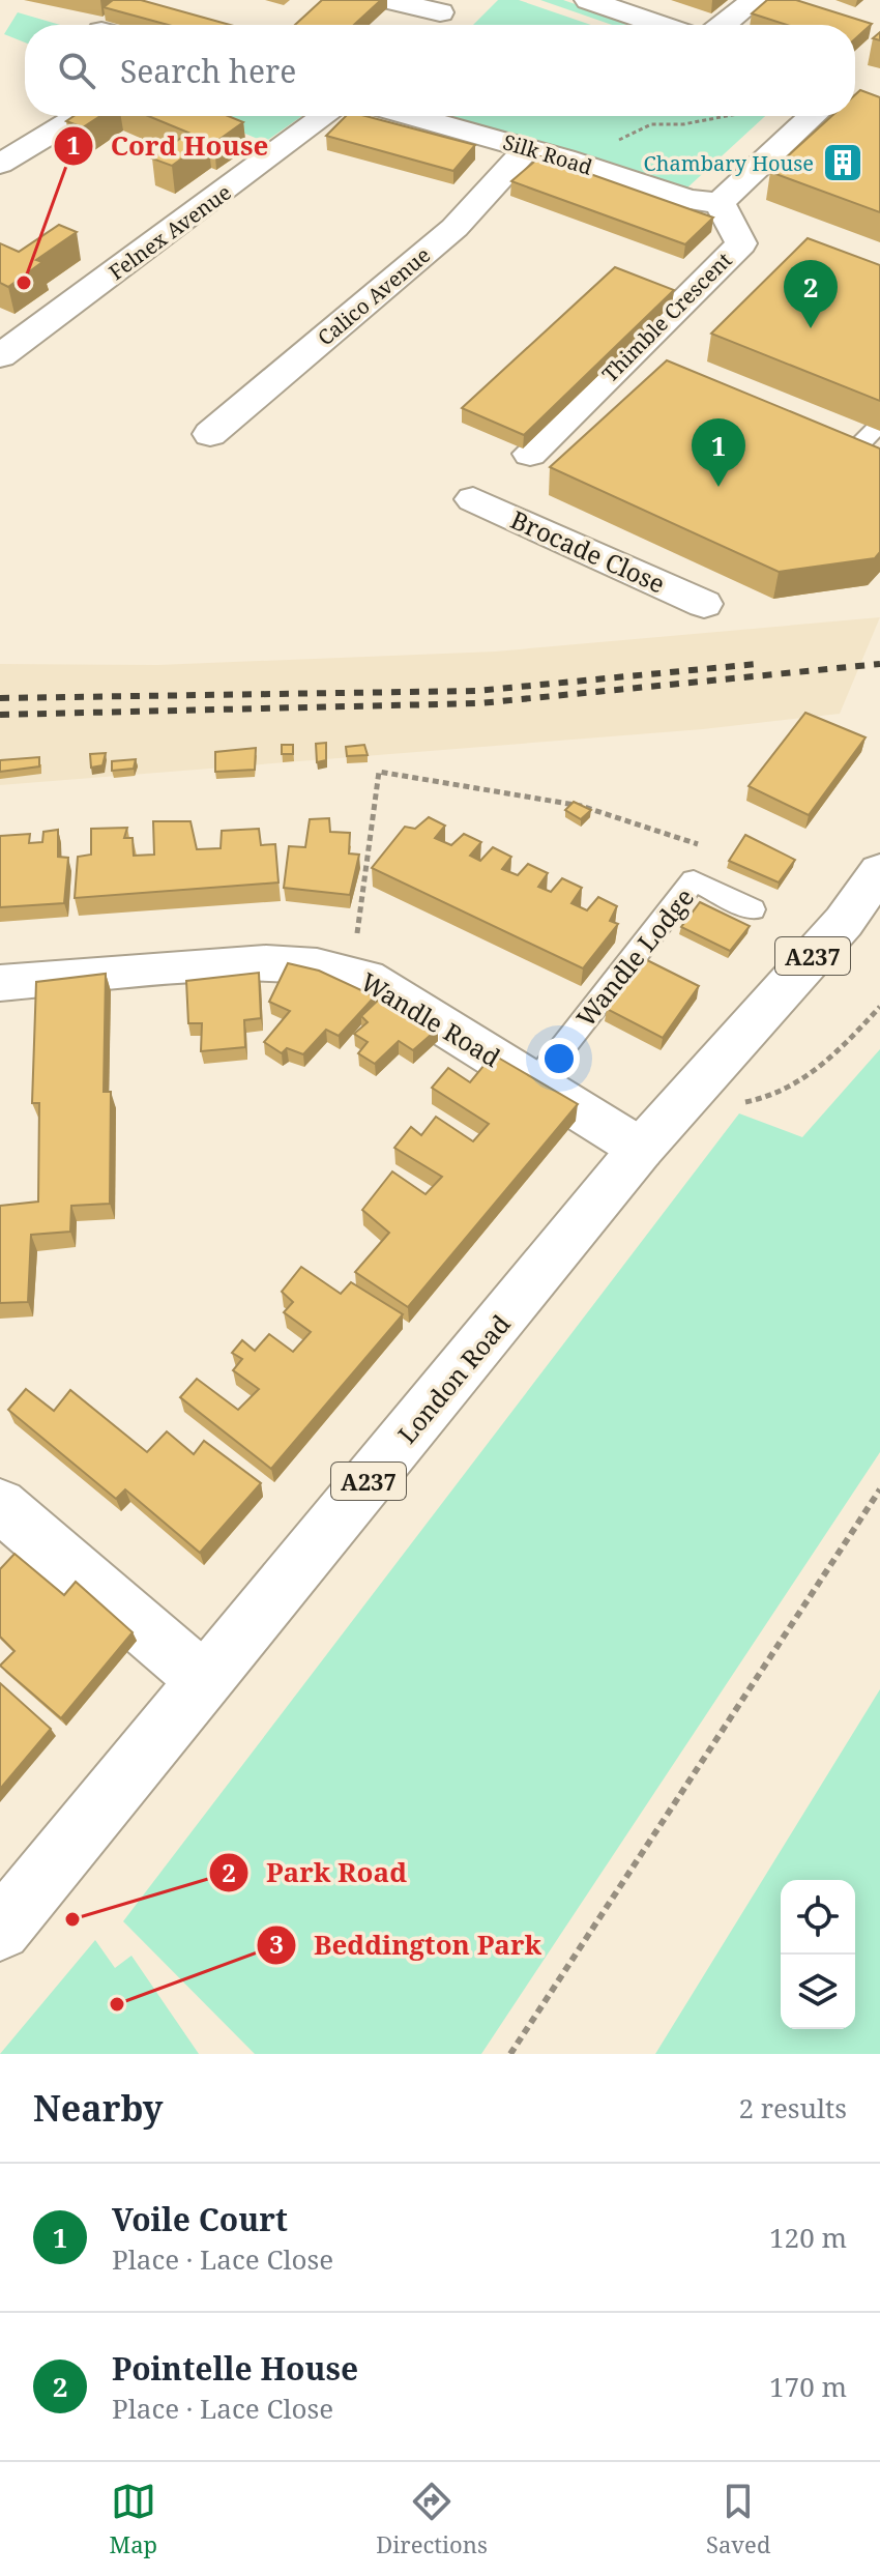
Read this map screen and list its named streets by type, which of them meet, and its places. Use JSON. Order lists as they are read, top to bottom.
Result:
{
  "streets": {
    "street": [
      "Silk Road",
      "Felnex Avenue",
      "Calico Avenue",
      "Thimble Crescent",
      "Brocade Close",
      "A237",
      "Wandle Road",
      "London Road"
    ],
    "lane": ["Wandle Lodge"]
  },
  "crossings": [
    ["Silk Road", "Calico Avenue"],
    ["Silk Road", "Thimble Crescent"],
    ["Wandle Lodge", "Wandle Road"],
    ["Wandle Road", "London Road"]
  ],
  "places": {
    "building": ["Chambary House"],
    "other": ["Cord House", "Park Road", "Beddington Park"]
  },
  "page": {
    "search": "Search here",
    "pins": ["2", "1"],
    "heading": ["Nearby", "2 results"],
    "list": [
      {
        "mark": "1",
        "name": "Voile Court",
        "note": "Place · Lace Close",
        "value": "120 m"
      },
      {
        "mark": "2",
        "name": "Pointelle House",
        "note": "Place · Lace Close",
        "value": "170 m"
      }
    ],
    "nav": ["Map", "Directions", "Saved"]
  }
}
